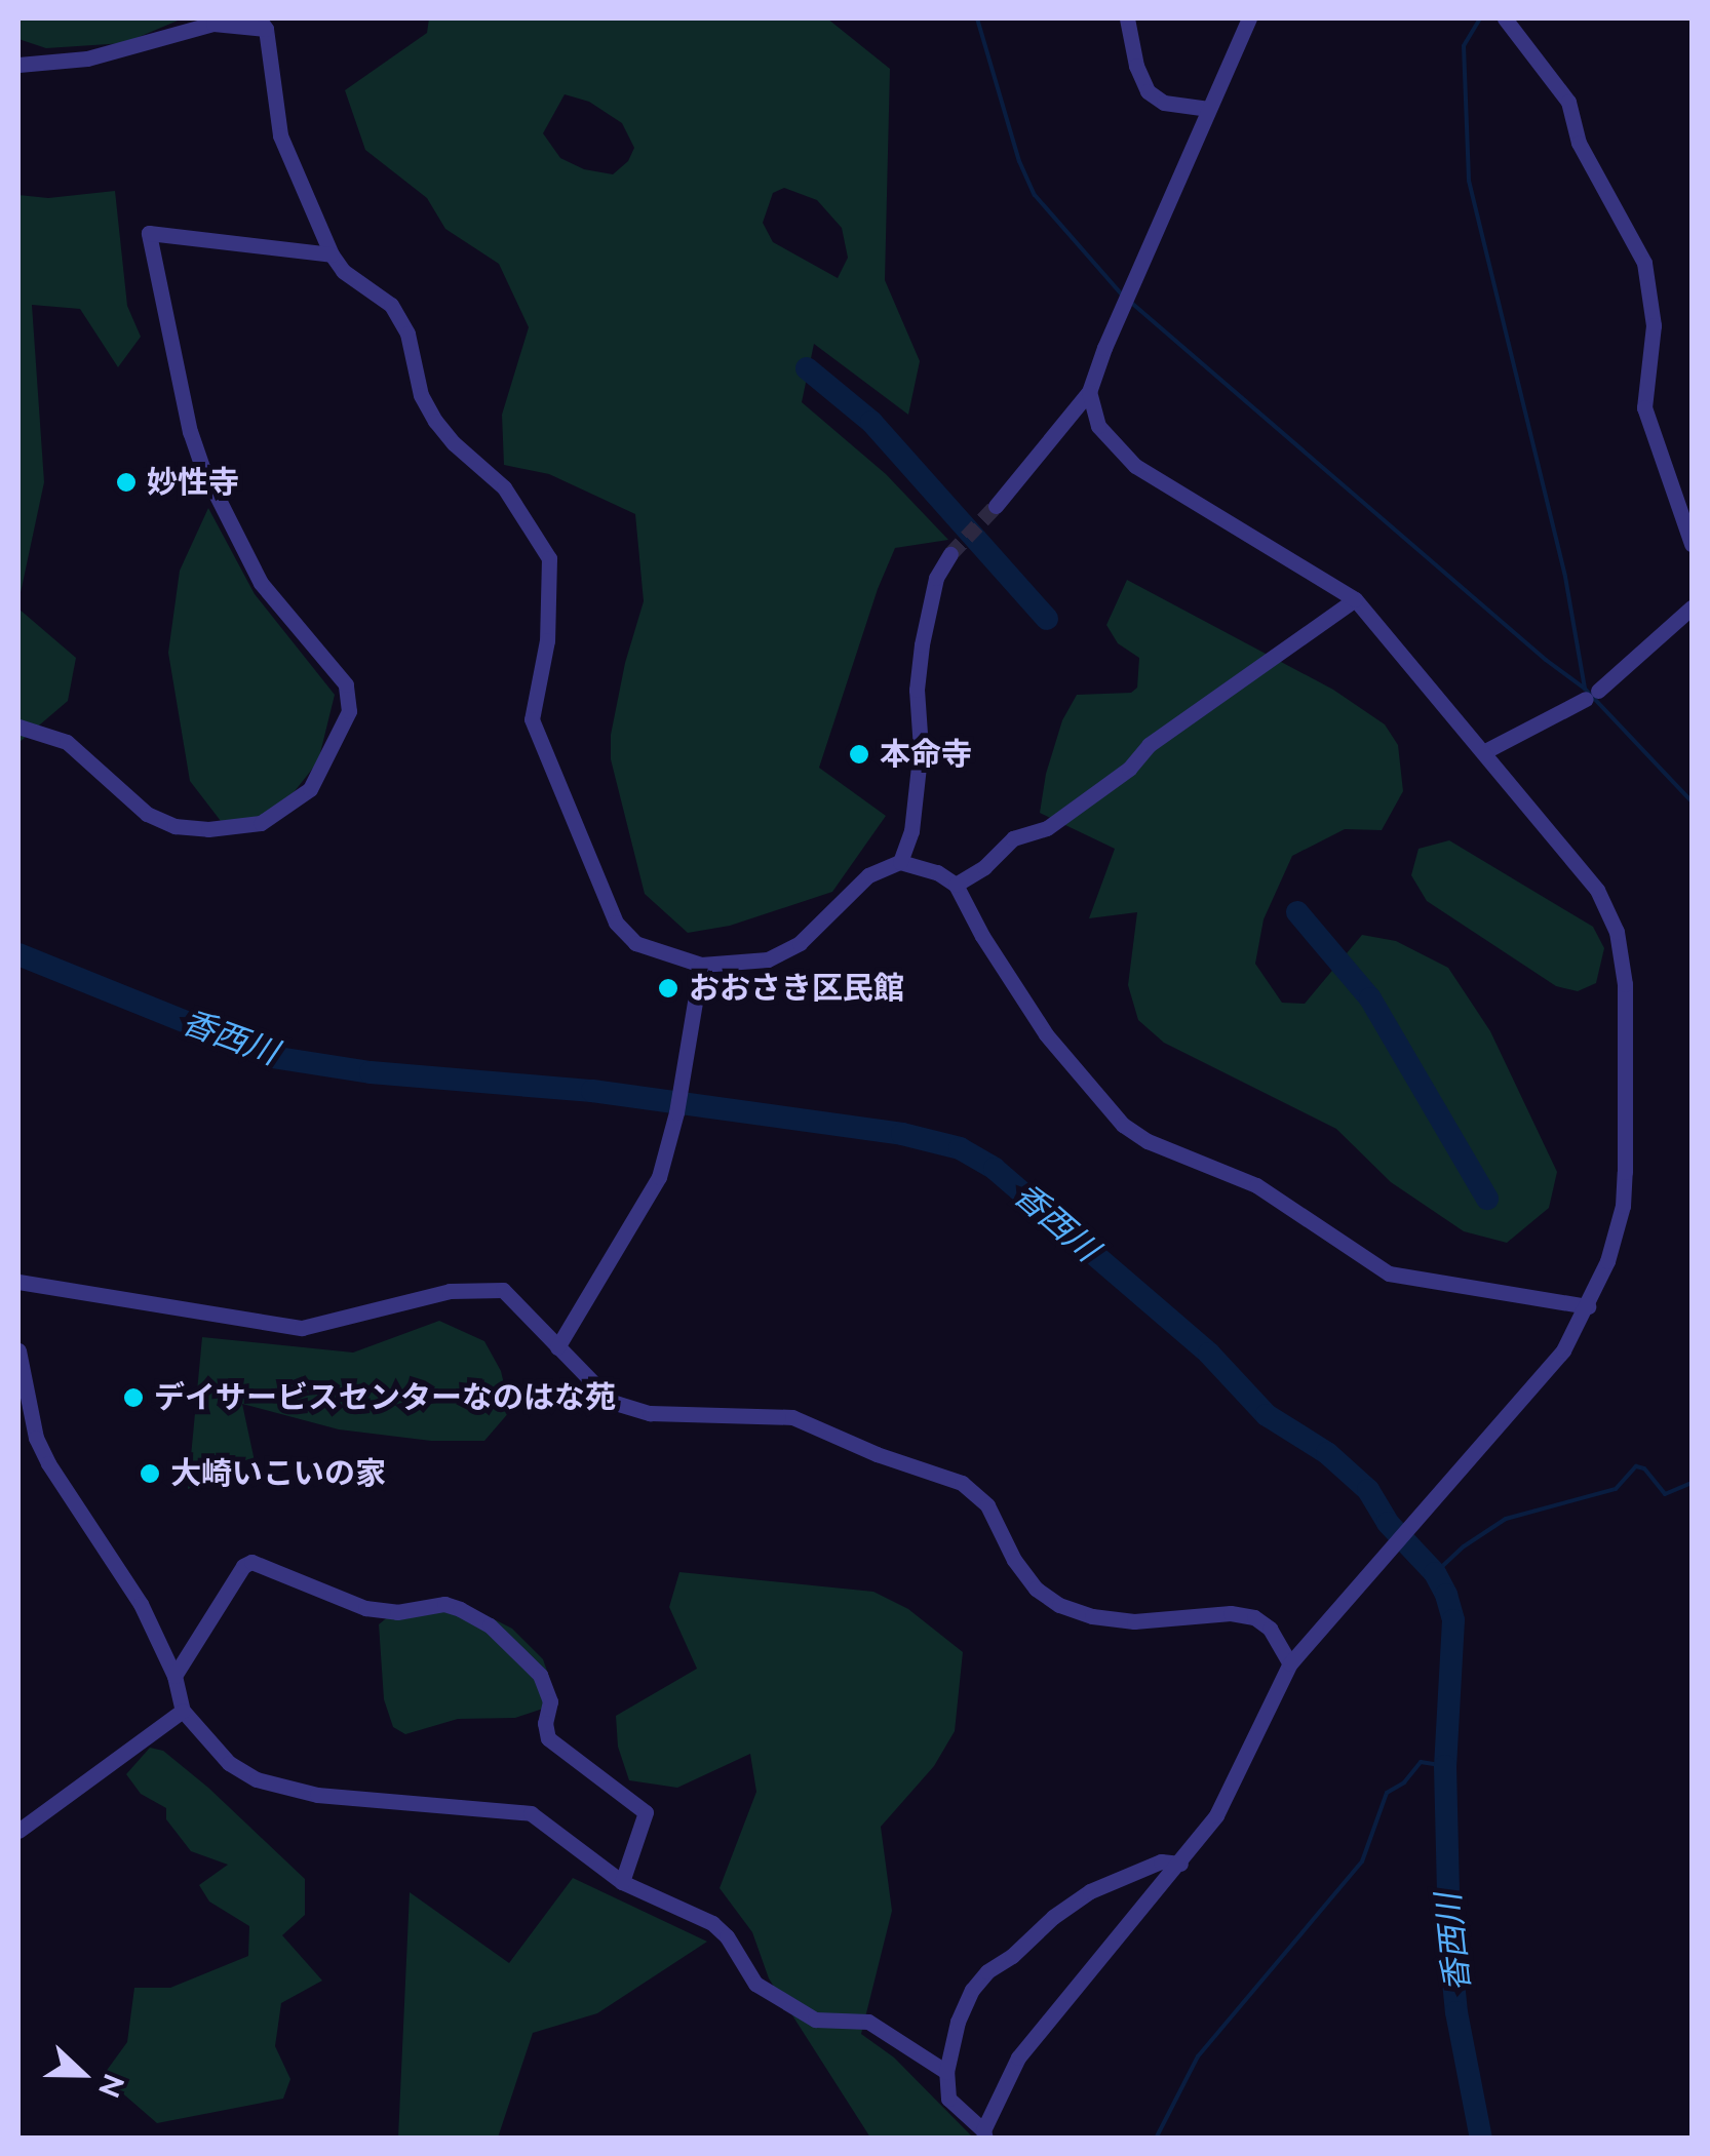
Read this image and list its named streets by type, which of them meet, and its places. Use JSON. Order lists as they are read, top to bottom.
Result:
{
  "water": ["香西川"],
  "places": [
    "妙性寺",
    "本命寺",
    "おおさき区民館",
    "デイサービスセンターなのはな苑",
    "大崎いこいの家"
  ],
  "north": "right"
}
